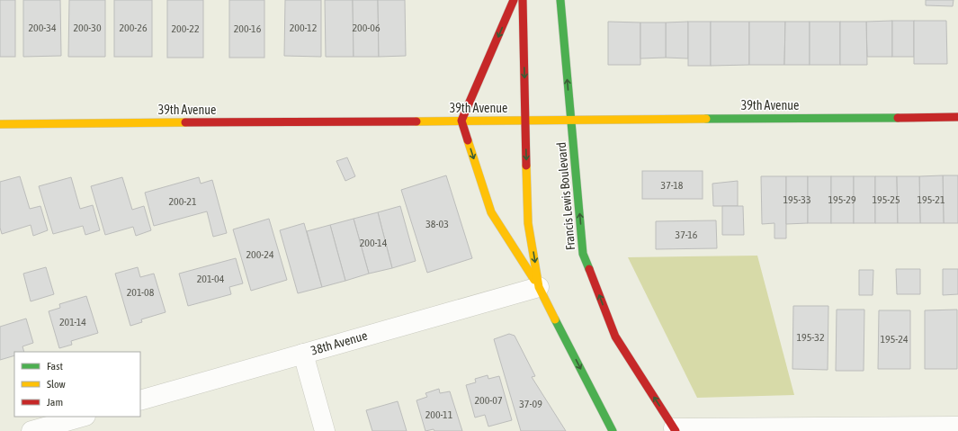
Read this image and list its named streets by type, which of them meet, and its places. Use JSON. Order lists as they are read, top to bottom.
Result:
{
  "streets": {
    "main road": ["39th Avenue", "Francis Lewis Boulevard"],
    "street": ["38th Avenue"]
  },
  "crossings": [
    ["39th Avenue", "Francis Lewis Boulevard"]
  ],
  "house_numbers": [
    "200-34",
    "200-30",
    "200-26",
    "200-12",
    "200-06",
    "200-22",
    "200-16",
    "37-18",
    "195-33",
    "195-29",
    "195-25",
    "195-21",
    "200-21",
    "38-03",
    "37-16",
    "200-14",
    "200-24",
    "201-04",
    "201-08",
    "201-14",
    "195-32",
    "195-24",
    "200-07",
    "37-09",
    "200-11"
  ],
  "legend": ["Fast", "Slow", "Jam"]
}
